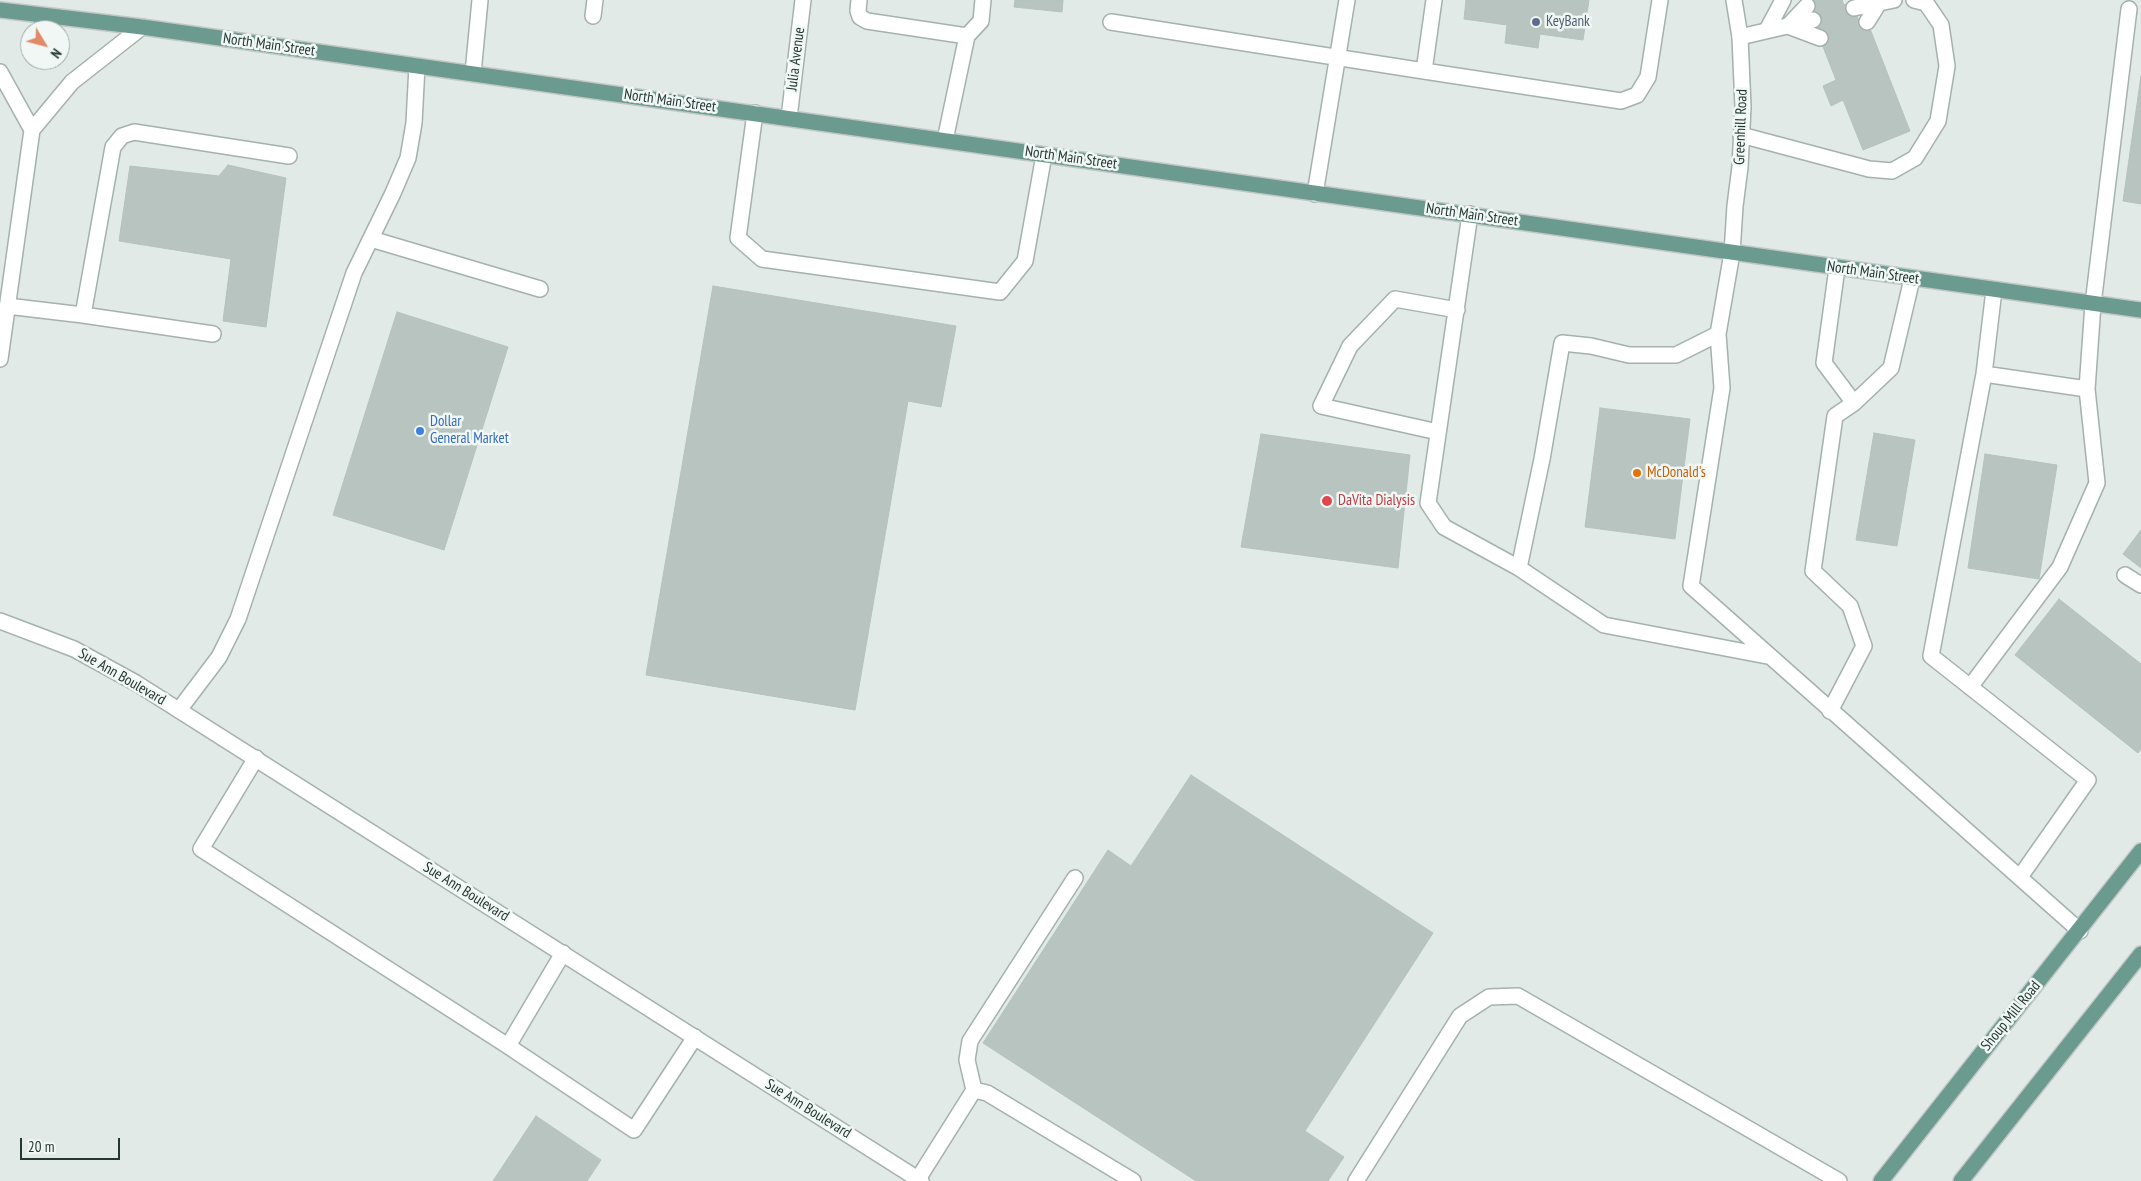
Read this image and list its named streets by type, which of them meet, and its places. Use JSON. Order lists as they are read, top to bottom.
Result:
{
  "streets": {
    "main road": ["North Main Street", "Shoup Mill Road"],
    "street": ["Julia Avenue", "Greenhill Road", "Sue Ann Boulevard"]
  },
  "crossings": [
    ["North Main Street", "Julia Avenue"],
    ["North Main Street", "Greenhill Road"]
  ],
  "places": [
    "KeyBank",
    "Dollar General Market",
    "McDonald's",
    "DaVita Dialysis"
  ],
  "scale_bar": "20 m",
  "north": "bottom right"
}
